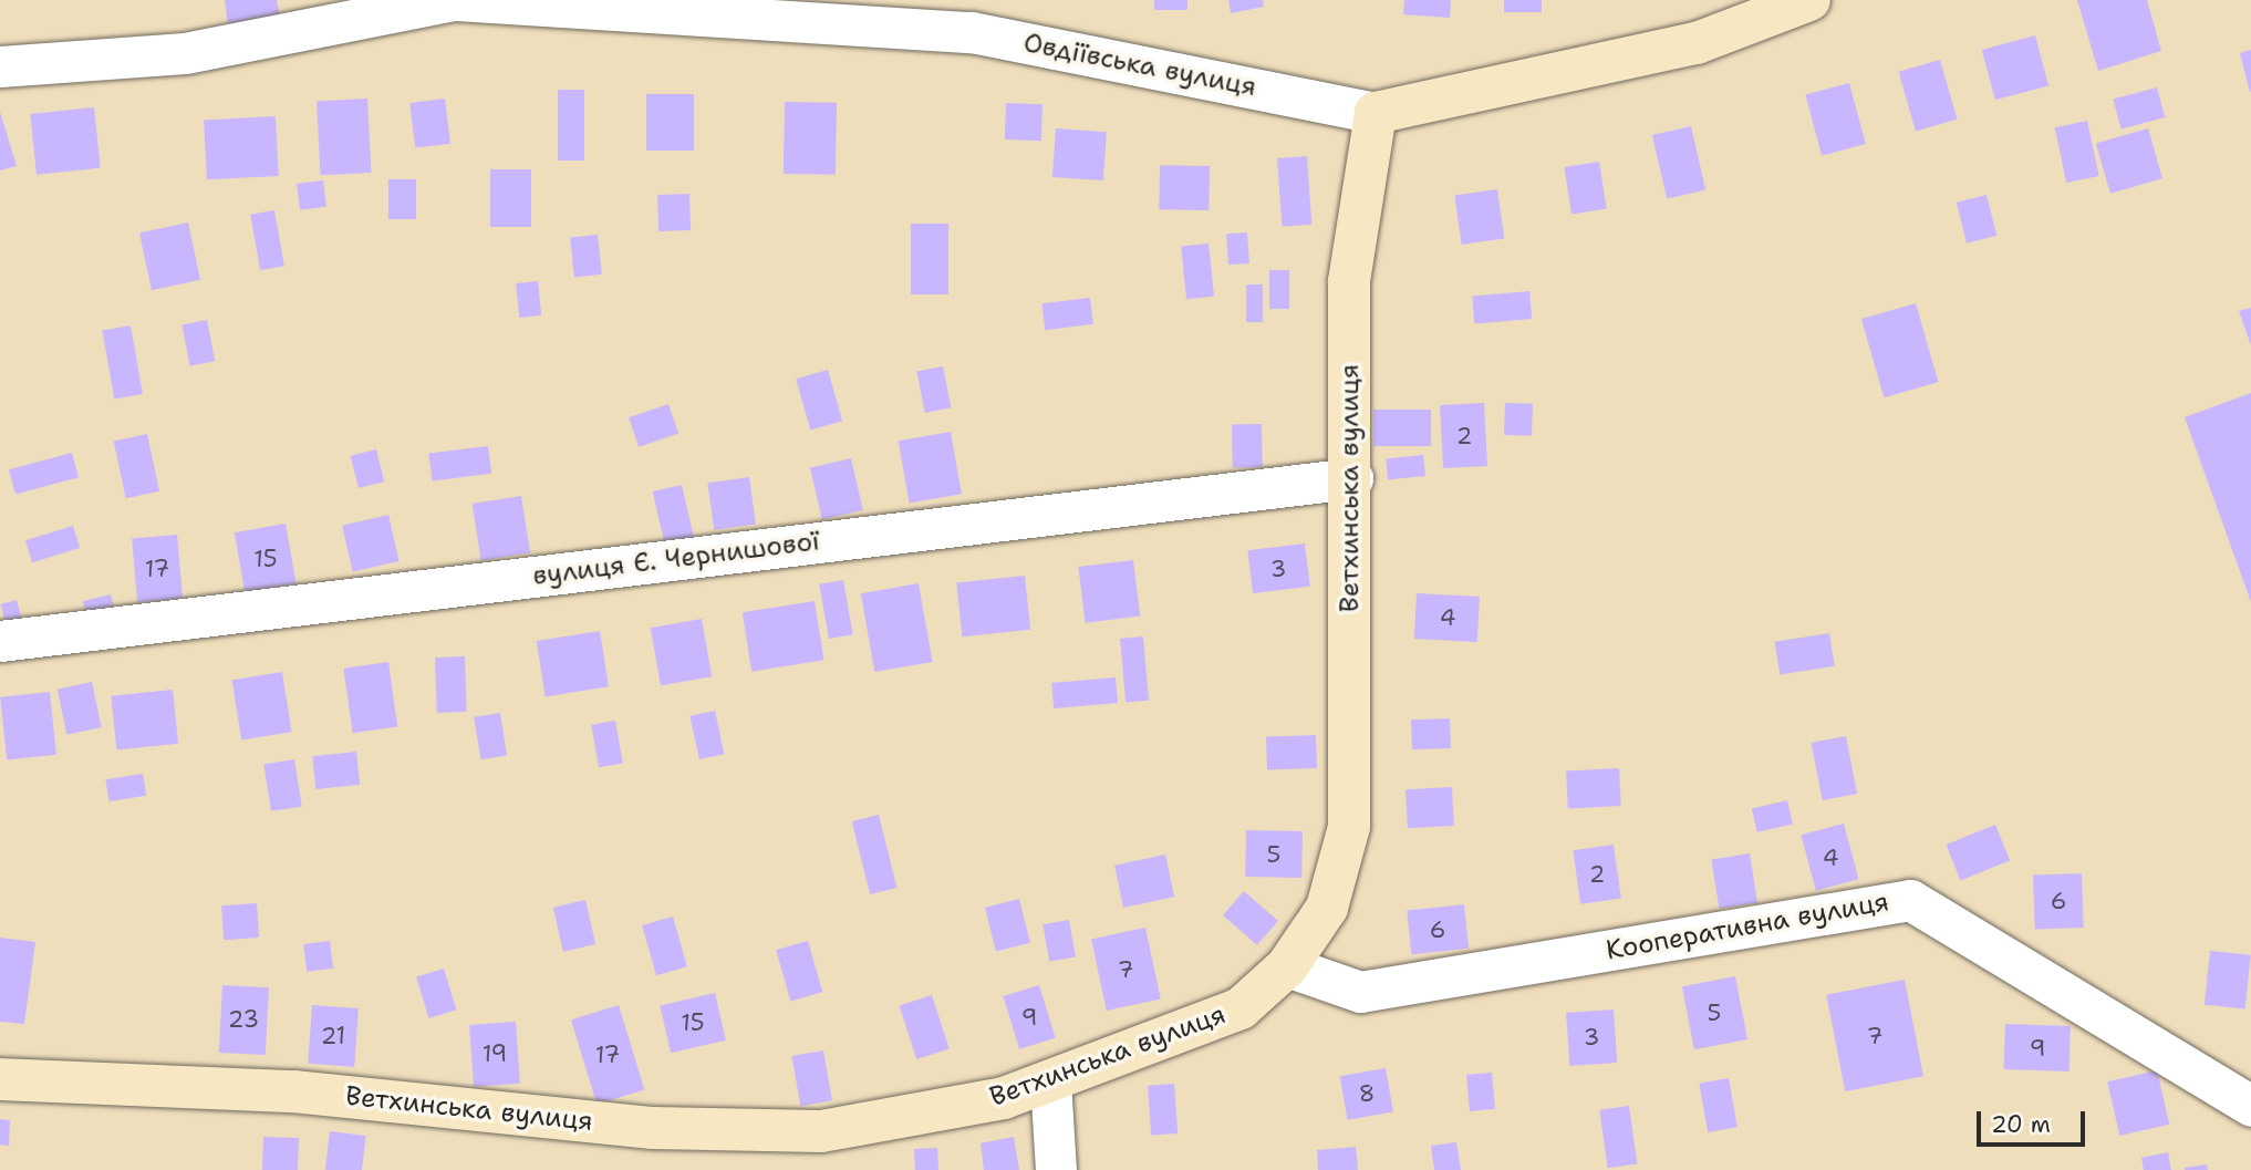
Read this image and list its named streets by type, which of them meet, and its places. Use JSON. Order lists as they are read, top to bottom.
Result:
{
  "streets": {
    "main road": ["Овдіївська вулиця", "Ветхинська вулиця"],
    "street": ["вулиця Є. Чернишової", "Кооперативна вулиця"]
  },
  "crossings": [
    ["Овдіївська вулиця", "Ветхинська вулиця"],
    ["Ветхинська вулиця", "вулиця Є. Чернишової"],
    ["Ветхинська вулиця", "Кооперативна вулиця"]
  ],
  "house_numbers": [
    "2",
    "15",
    "17",
    "3",
    "4",
    "5",
    "4",
    "2",
    "6",
    "6",
    "7",
    "5",
    "9",
    "23",
    "15",
    "21",
    "7",
    "3",
    "9",
    "19",
    "17",
    "8"
  ],
  "scale_bar": "20 m"
}
